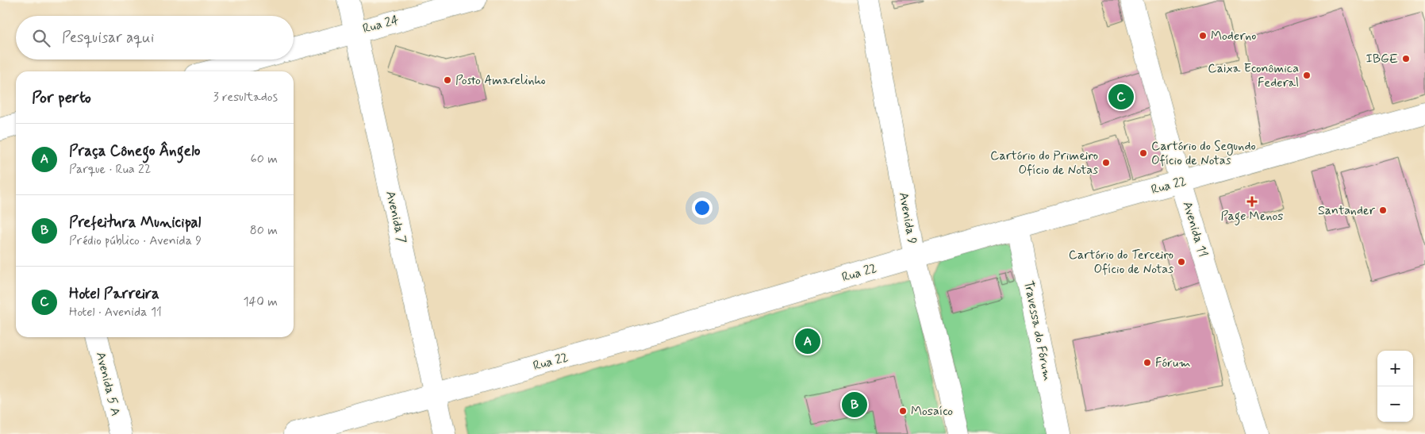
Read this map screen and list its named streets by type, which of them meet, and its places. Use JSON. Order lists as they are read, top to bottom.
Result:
{
  "streets": {
    "street": [
      "Rua 24",
      "Rua 22",
      "Avenida 7",
      "Avenida 9",
      "Avenida 11",
      "Travessa do Fórum",
      "Avenida 5 A"
    ]
  },
  "crossings": [
    ["Rua 24", "Avenida 7"],
    ["Rua 22", "Avenida 7"],
    ["Rua 22", "Avenida 9"],
    ["Rua 22", "Avenida 11"],
    ["Rua 22", "Travessa do Fórum"]
  ],
  "places": {
    "other": [
      "Moderno",
      "IBGE",
      "Caixa Econômica Federal",
      "Posto Amarelinho",
      "Cartório do Segundo Ofício de Notas",
      "Cartório do Primeiro Ofício de Notas",
      "Santander",
      "Cartório do Terceiro Ofício de Notas",
      "Fórum",
      "Mosaíco"
    ],
    "health": ["Page Menos"]
  },
  "page": {
    "search": "Pesquisar aqui",
    "heading": ["Por perto", "3 resultados"],
    "pins": ["C", "A", "B"],
    "list": [
      {
        "mark": "A",
        "name": "Praça Cônego Ângelo",
        "note": "Parque · Rua 22",
        "value": "60 m"
      },
      {
        "mark": "B",
        "name": "Prefeitura Municipal",
        "note": "Prédio público · Avenida 9",
        "value": "80 m"
      },
      {
        "mark": "C",
        "name": "Hotel Parreira",
        "note": "Hotel · Avenida 11",
        "value": "140 m"
      }
    ],
    "map_buttons": ["+", "−"]
  }
}
